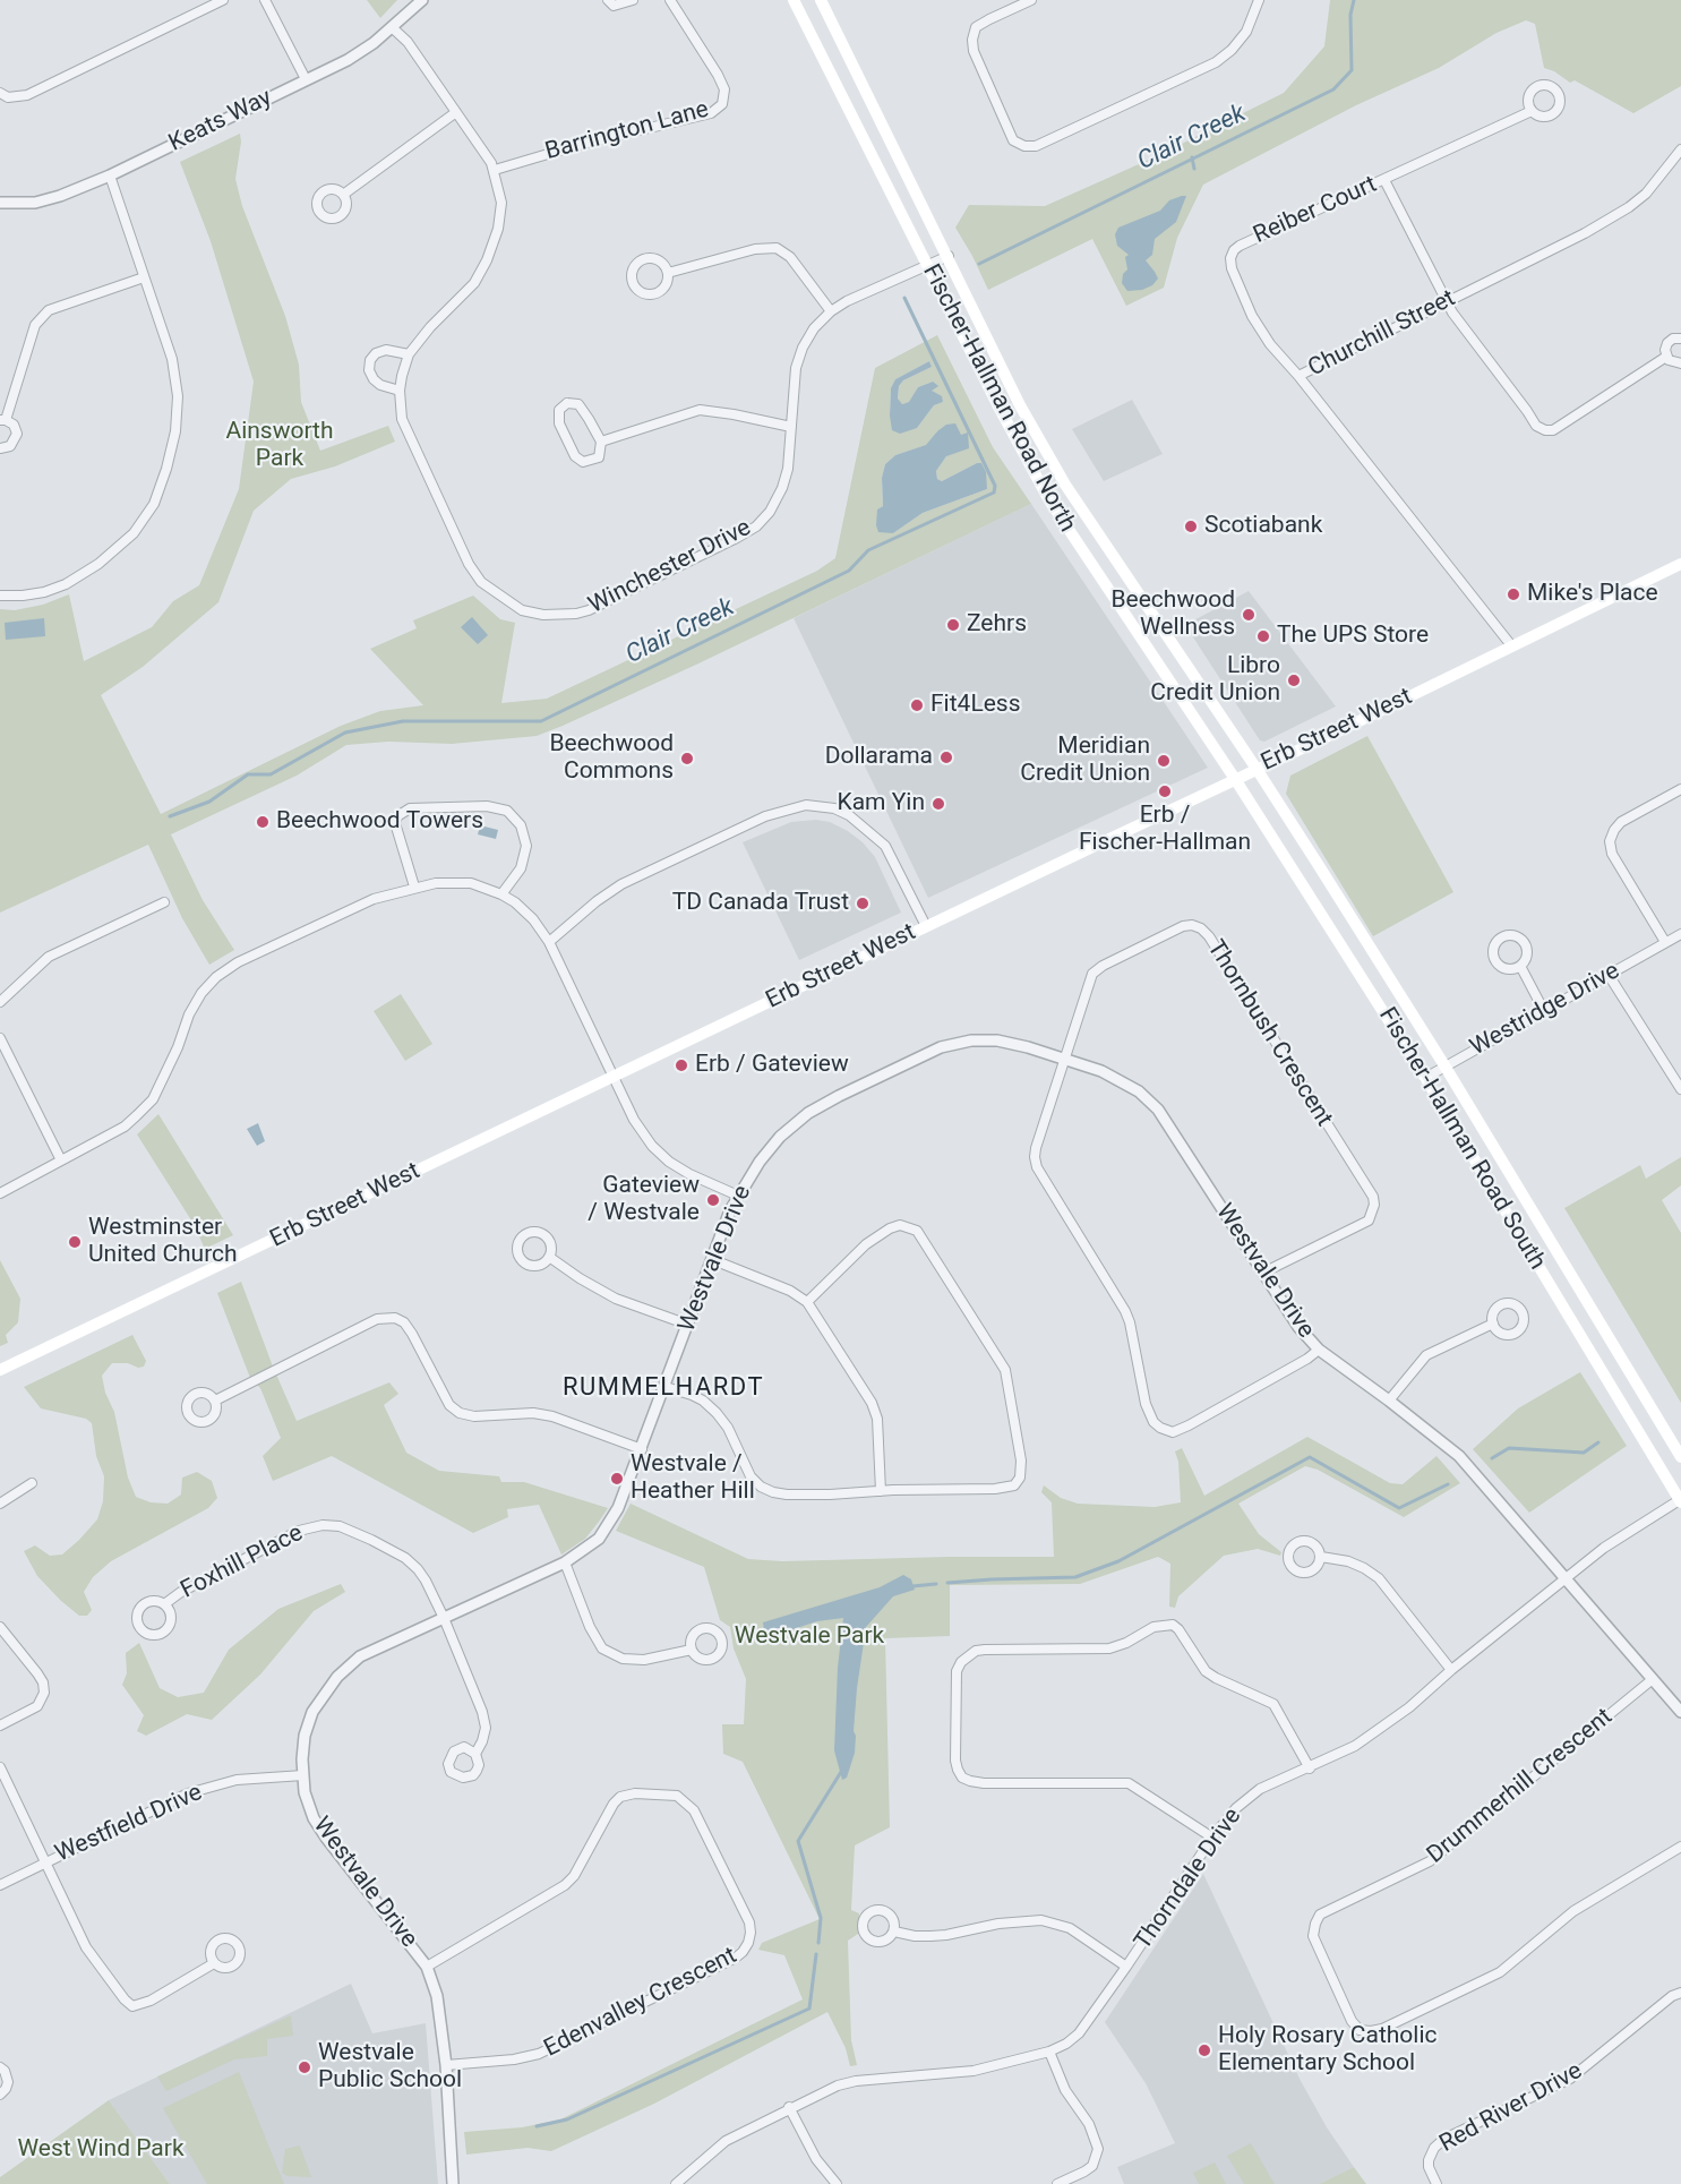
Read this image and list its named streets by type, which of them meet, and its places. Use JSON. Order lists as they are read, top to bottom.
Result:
{
  "streets": {
    "main road": ["Fischer-Hallman Road North", "Erb Street West", "Fischer-Hallman Road South"],
    "street": [
      "Keats Way",
      "Barrington Lane",
      "Reiber Court",
      "Churchill Street",
      "Winchester Drive",
      "Westridge Drive",
      "Thornbush Crescent",
      "Westvale Drive",
      "Foxhill Place",
      "Drummerhill Crescent",
      "Westfield Drive",
      "Thorndale Drive",
      "Edenvalley Crescent",
      "Red River Drive"
    ]
  },
  "crossings": [
    ["Keats Way", "Winchester Drive"],
    ["Barrington Lane", "Winchester Drive"],
    ["Reiber Court", "Churchill Street"],
    ["Churchill Street", "Erb Street West"],
    ["Fischer-Hallman Road North", "Winchester Drive"],
    ["Fischer-Hallman Road North", "Erb Street West"],
    ["Fischer-Hallman Road North", "Fischer-Hallman Road South"],
    ["Erb Street West", "Fischer-Hallman Road South"],
    ["Westridge Drive", "Fischer-Hallman Road South"],
    ["Thornbush Crescent", "Westvale Drive"],
    ["Fischer-Hallman Road South", "Thorndale Drive"],
    ["Westvale Drive", "Foxhill Place"],
    ["Westvale Drive", "Drummerhill Crescent"],
    ["Westvale Drive", "Westfield Drive"],
    ["Westvale Drive", "Thorndale Drive"],
    ["Westvale Drive", "Edenvalley Crescent"]
  ],
  "districts": ["RUMMELHARDT"],
  "water": ["Clair Creek"],
  "parks": ["Ainsworth Park", "Westvale Park", "West Wind Park"],
  "places": [
    "Scotiabank",
    "Mike's Place",
    "Beechwood Wellness",
    "Zehrs",
    "The UPS Store",
    "Libro Credit Union",
    "Fit4Less",
    "Dollarama",
    "Beechwood Commons",
    "Meridian Credit Union",
    "Erb / Fischer-Hallman",
    "Kam Yin",
    "Beechwood Towers",
    "TD Canada Trust",
    "Erb / Gateview",
    "Gateview / Westvale",
    "Westminster United Church",
    "Westvale / Heather Hill",
    "Holy Rosary Catholic Elementary School",
    "Westvale Public School"
  ]
}
